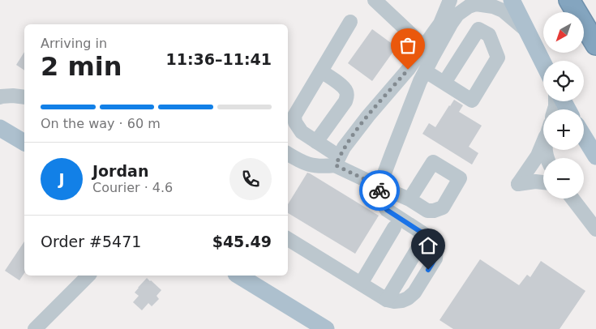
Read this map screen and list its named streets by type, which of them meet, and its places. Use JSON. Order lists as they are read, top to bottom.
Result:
{
  "north": "bottom left",
  "page": {
    "map_buttons": ["+", "−"],
    "heading": ["2 min", "Arriving in", "11:36–11:41"],
    "panel": [
      "Jordan",
      "Courier · 4.6",
      "Order #5471",
      "$45.49"
    ],
    "bar": "On the way · 60 m",
    "round": "J"
  }
}
